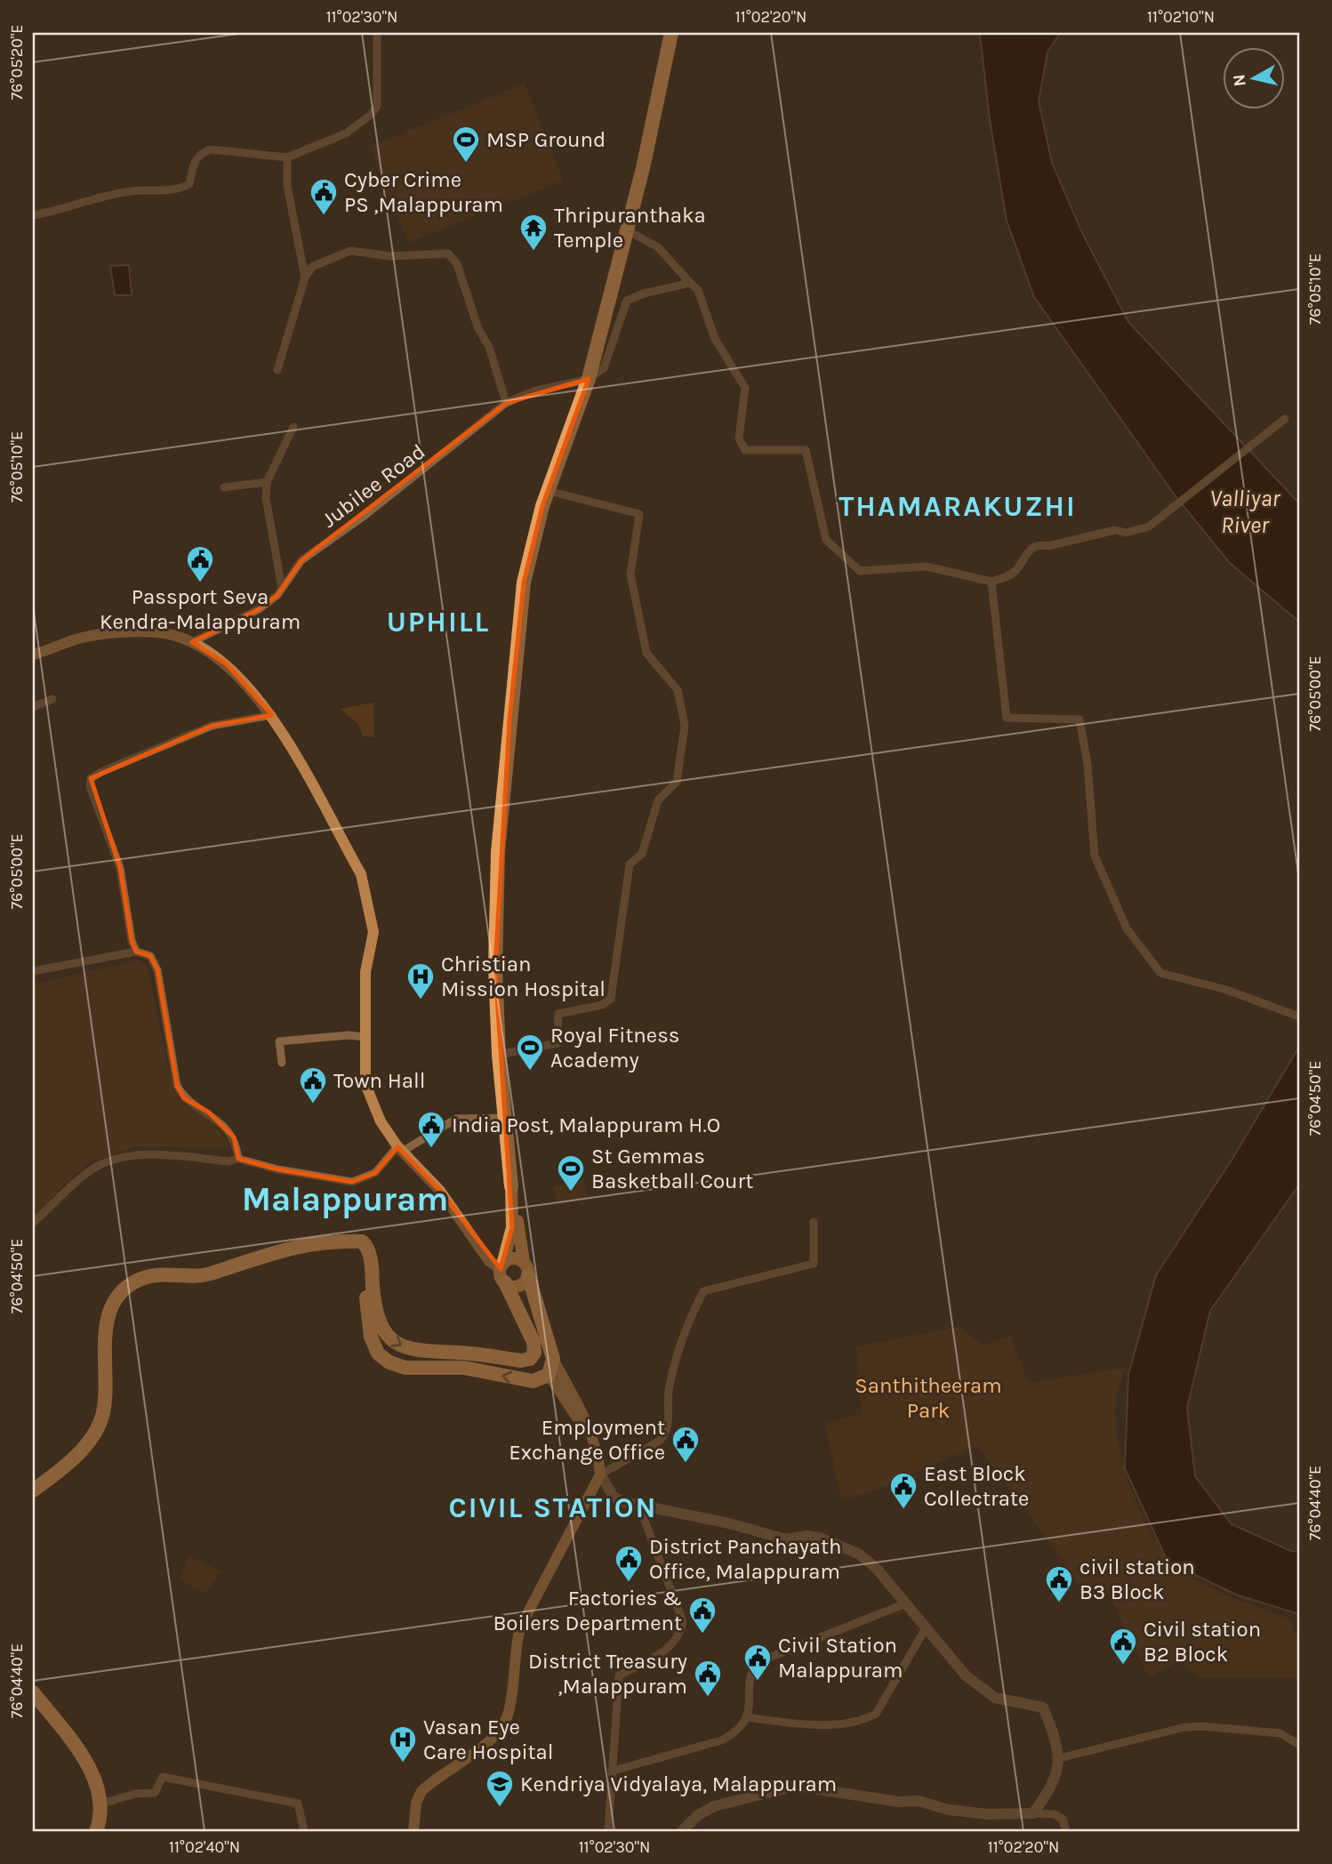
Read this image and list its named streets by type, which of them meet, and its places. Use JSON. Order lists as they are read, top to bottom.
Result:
{
  "streets": {
    "street": ["Jubilee Road"]
  },
  "districts": [
    "THAMARAKUZHI",
    "UPHILL",
    "Malappuram",
    "CIVIL STATION"
  ],
  "water": ["Valliyar River"],
  "parks": ["Santhitheeram Park"],
  "places": {
    "sports": ["MSP Ground", "Royal Fitness Academy", "St Gemmas Basketball Court"],
    "public building": [
      "Cyber Crime PS ,Malappuram",
      "Passport Seva Kendra-Malappuram",
      "Town Hall",
      "India Post, Malappuram H.O",
      "Employment Exchange Office",
      "East Block Collectrate",
      "District Panchayath Office, Malappuram",
      "civil station B3 Block",
      "Factories & Boilers Department",
      "Civil station B2 Block",
      "Civil Station Malappuram",
      "District Treasury ,Malappuram"
    ],
    "temple": ["Thripuranthaka Temple"],
    "hospital": ["Christian Mission Hospital", "Vasan Eye Care Hospital"],
    "school or university": ["Kendriya Vidyalaya, Malappuram"]
  },
  "north": "left",
  "coordinates": [
    "11°02'30\"N",
    "11°02'20\"N",
    "11°02'10\"N",
    "76°05'20\"E",
    "76°05'10\"E",
    "76°05'00\"E",
    "76°04'50\"E",
    "76°04'40\"E",
    "11°02'40\"N"
  ]
}
